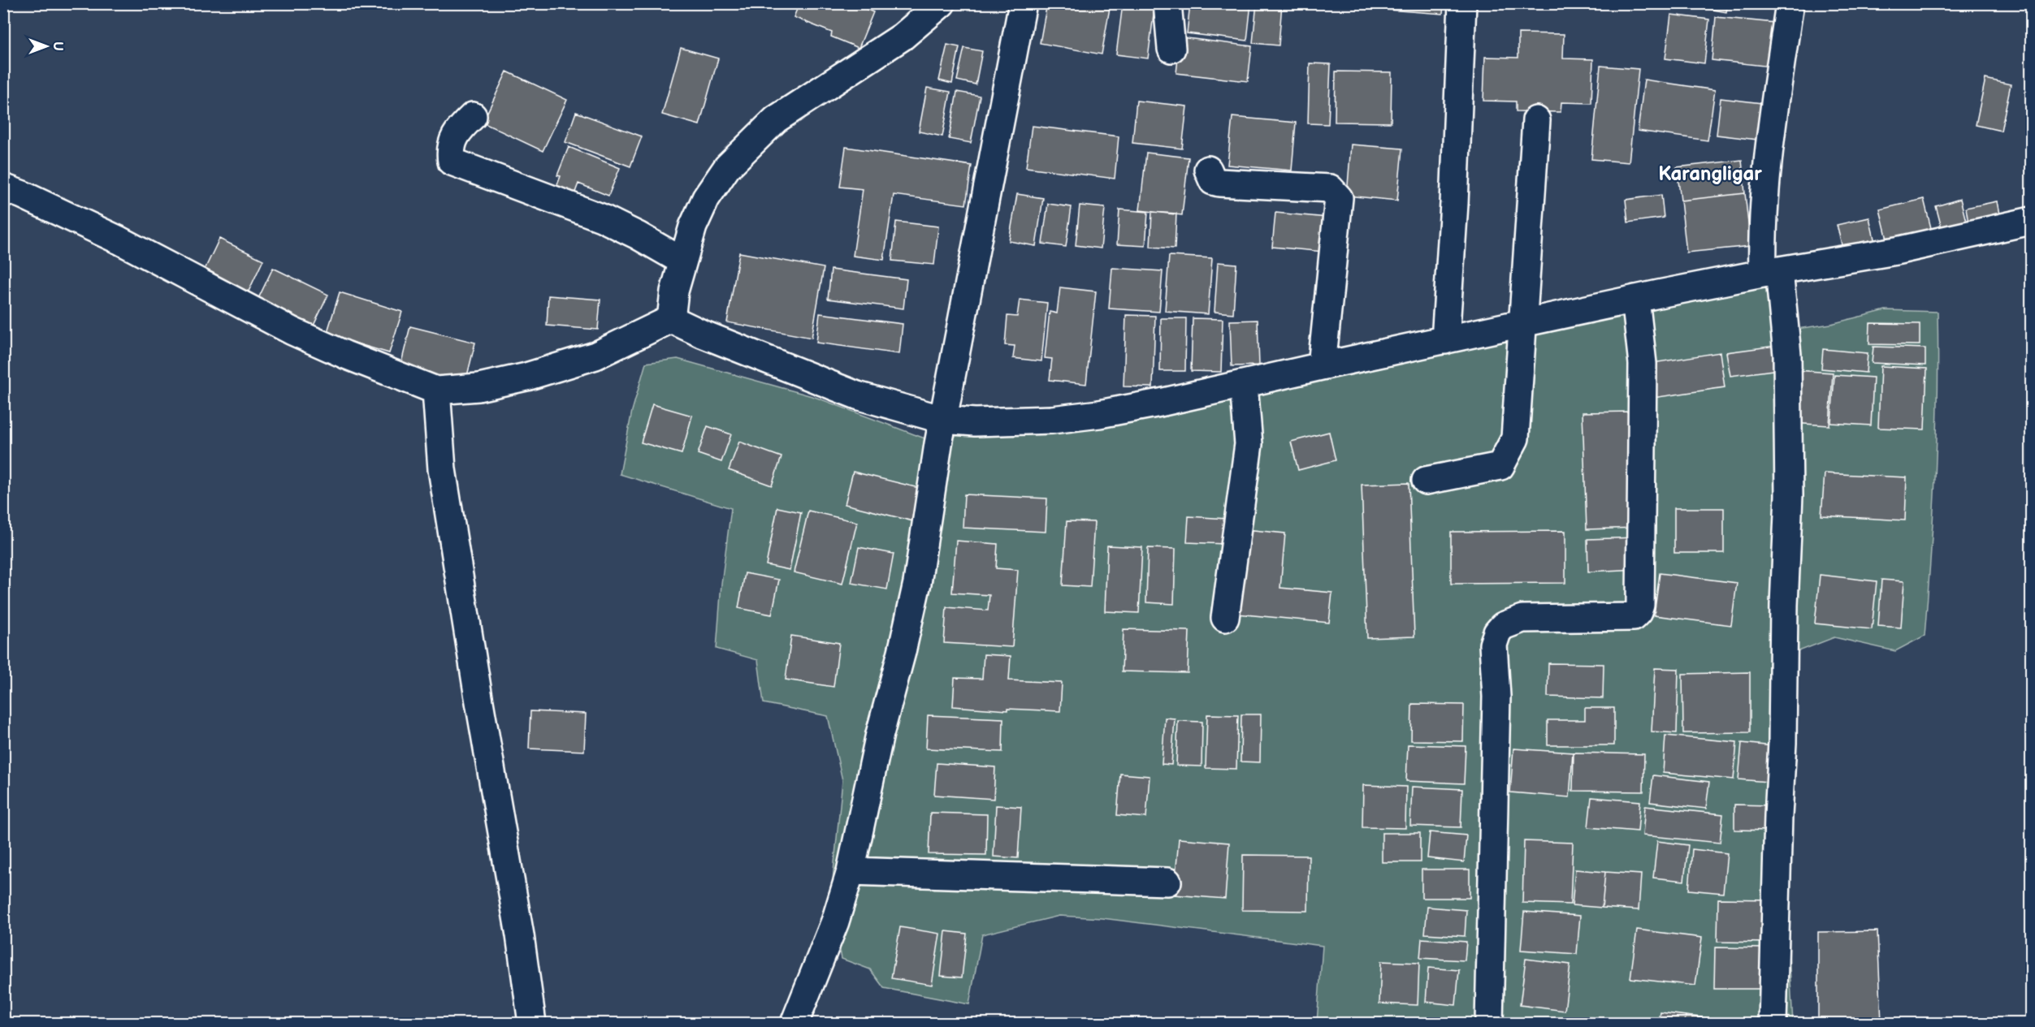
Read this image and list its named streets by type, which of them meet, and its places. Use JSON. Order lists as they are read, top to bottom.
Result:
{
  "districts": ["Karangligar"],
  "north": "right"
}
